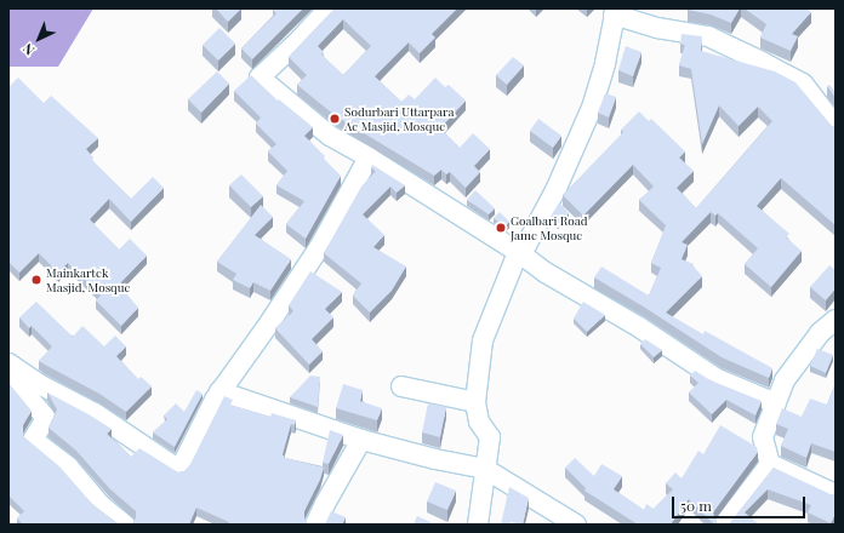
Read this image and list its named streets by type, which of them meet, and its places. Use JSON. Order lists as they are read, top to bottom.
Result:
{
  "places": ["Sodurbari Uttarpara Ac Masjid, Mosque", "Goalbari Road Jame Mosque", "Mainkartek Masjid, Mosque"],
  "scale_bar": "50 m",
  "north": "bottom left"
}
